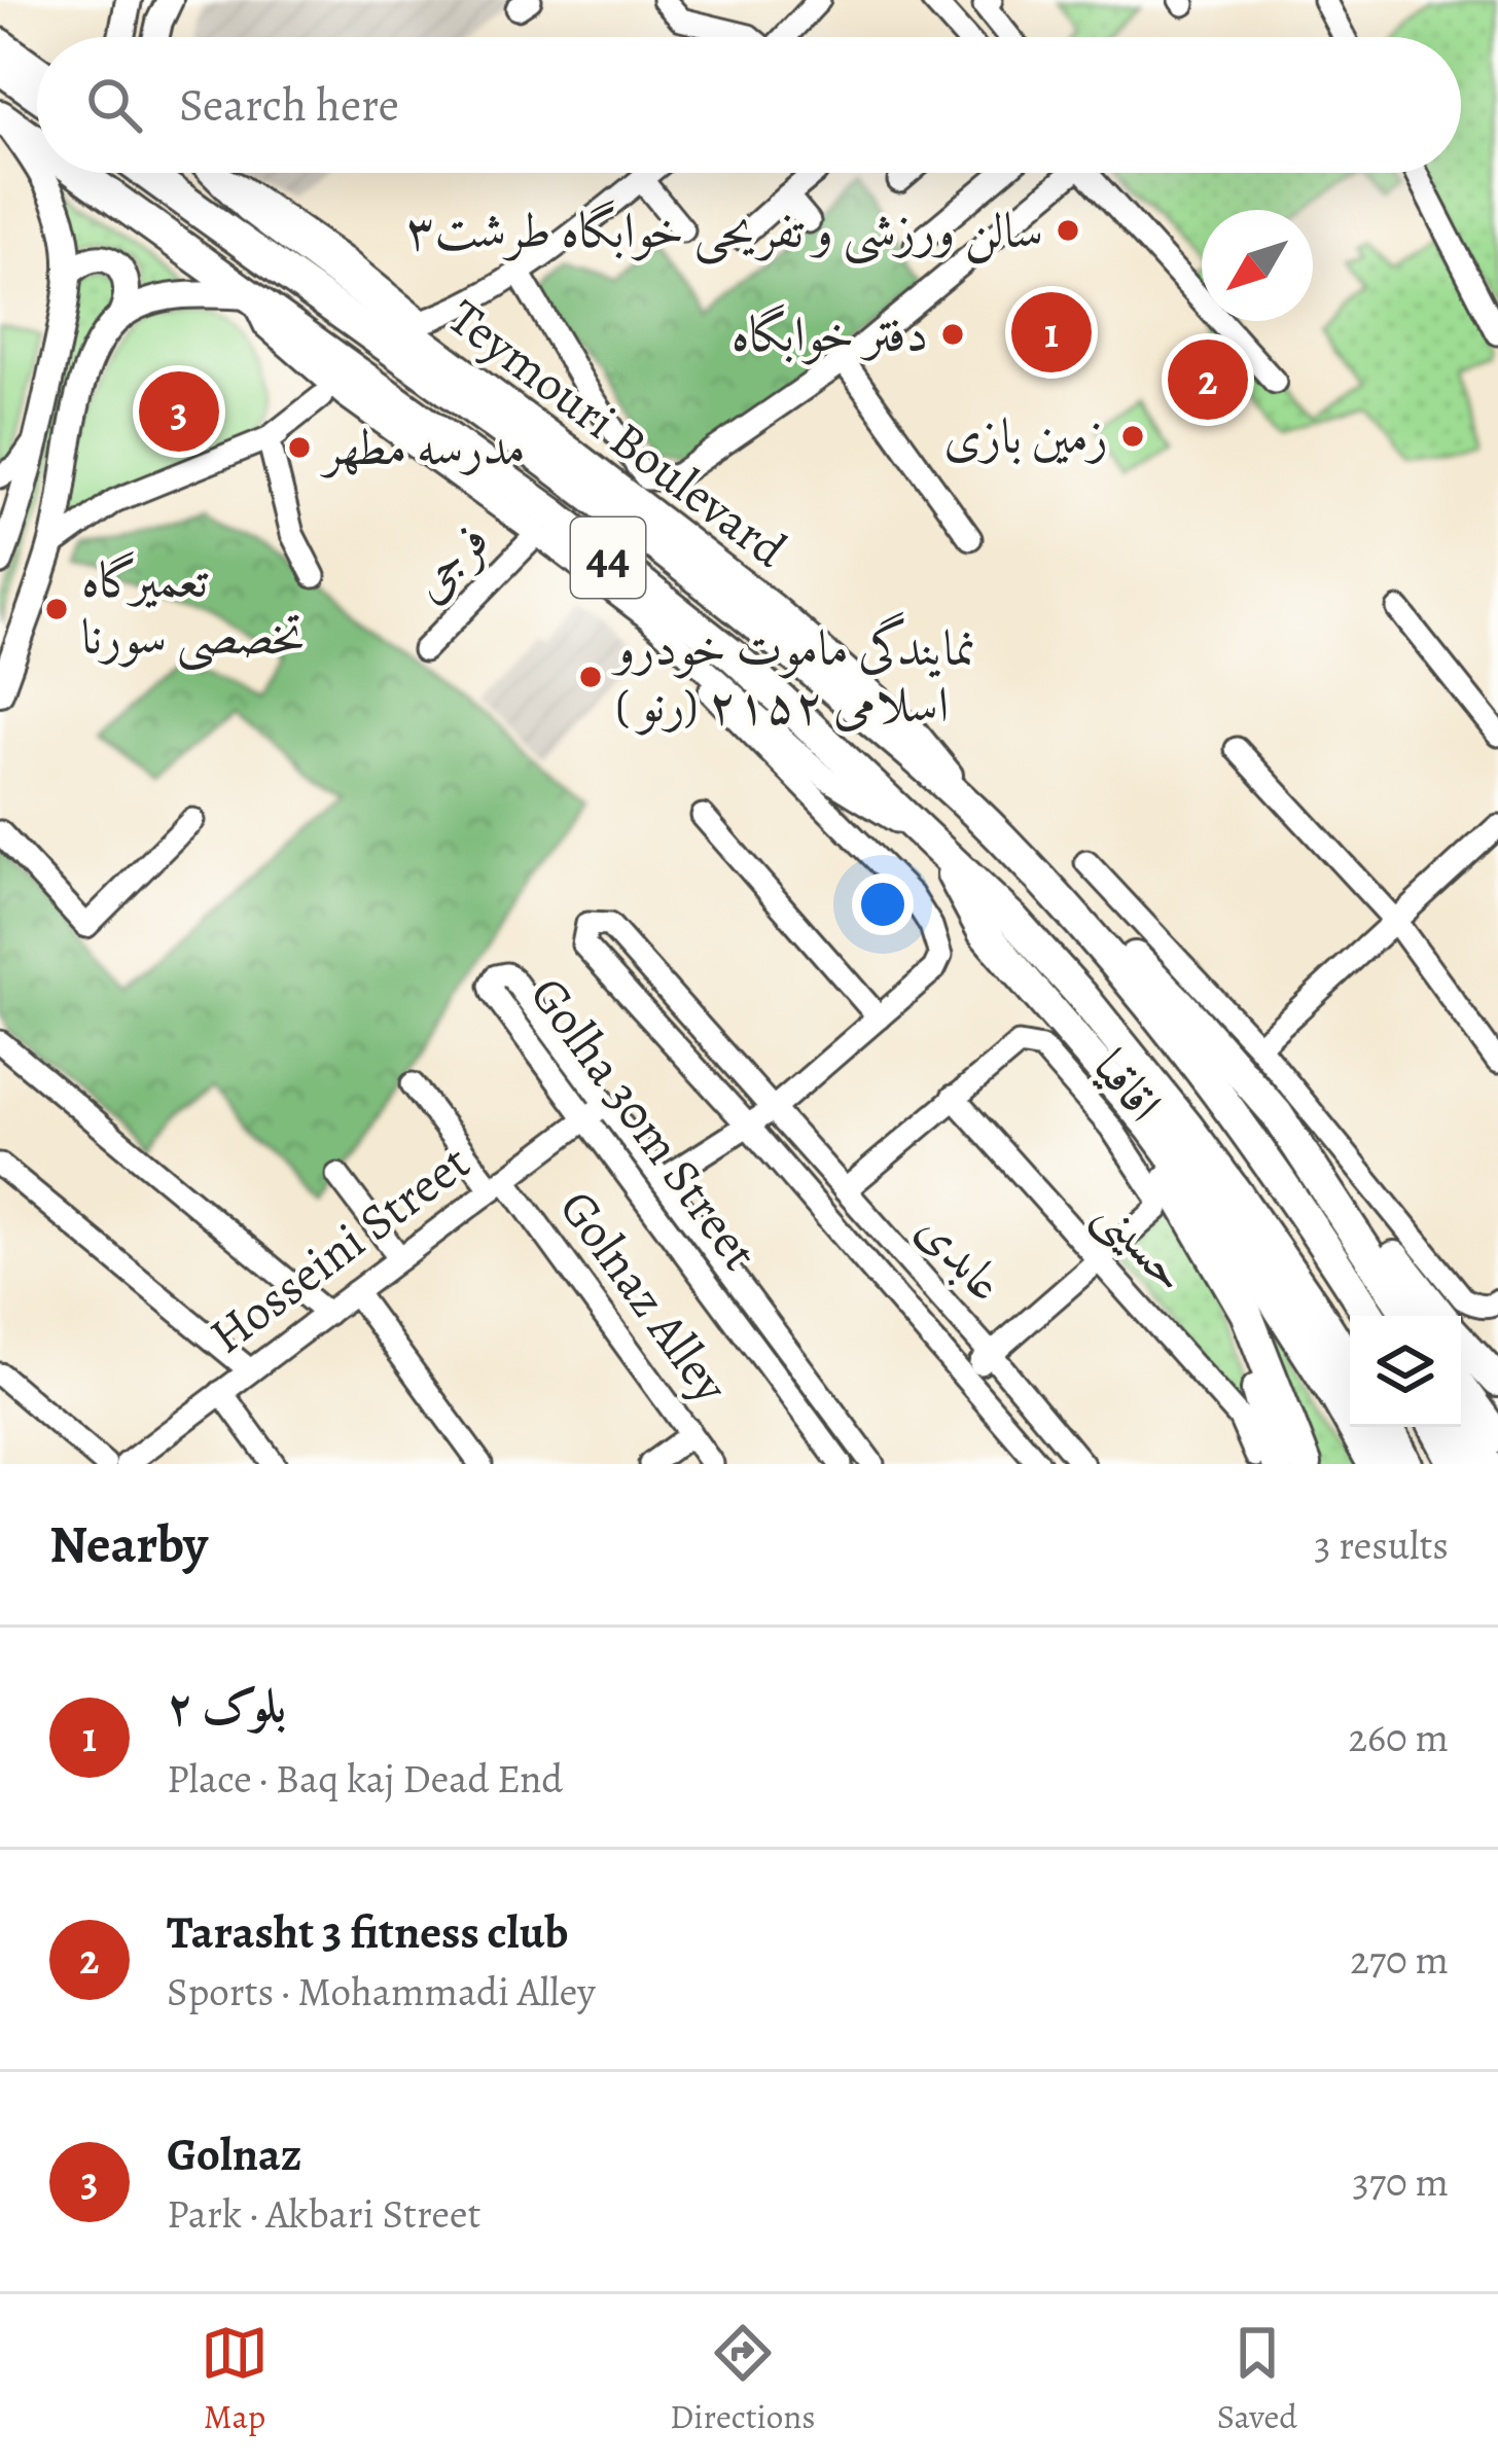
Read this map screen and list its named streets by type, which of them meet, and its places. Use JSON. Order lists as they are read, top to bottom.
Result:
{
  "streets": {
    "highway": ["44"],
    "main road": ["Teymouri Boulevard"],
    "street": [
      "فرجی",
      "اقاقیا",
      "Golha 30m Street",
      "حسینی",
      "Hosseini Street",
      "عابدی",
      "Golnaz Alley"
    ]
  },
  "crossings": [
    ["Teymouri Boulevard", "44"],
    ["اقاقیا", "حسینی"],
    ["Golha 30m Street", "Hosseini Street"],
    ["Hosseini Street", "Golnaz Alley"]
  ],
  "places": [
    "سالن ورزشی و تفریحی خوابگاه طرشت۳",
    "دفتر خوابگاه",
    "زمین بازی",
    "مدرسه مطهر",
    "تعمیرگاه تخصصی سورنا",
    "نمایندگی ماموت خودرو ( رنو) اسلامی ۲۱۵۲"
  ],
  "north": "bottom left",
  "page": {
    "search": "Search here",
    "pins": ["1", "2", "3"],
    "heading": ["Nearby", "3 results"],
    "list": [
      {
        "mark": "1",
        "name": "بلوک ۲",
        "note": "Place · Baq kaj Dead End",
        "value": "260 m"
      },
      {
        "mark": "2",
        "name": "Tarasht 3 fitness club",
        "note": "Sports · Mohammadi Alley",
        "value": "270 m"
      },
      {
        "mark": "3",
        "name": "Golnaz",
        "note": "Park · Akbari Street",
        "value": "370 m"
      }
    ],
    "nav": ["Map", "Directions", "Saved"]
  }
}
